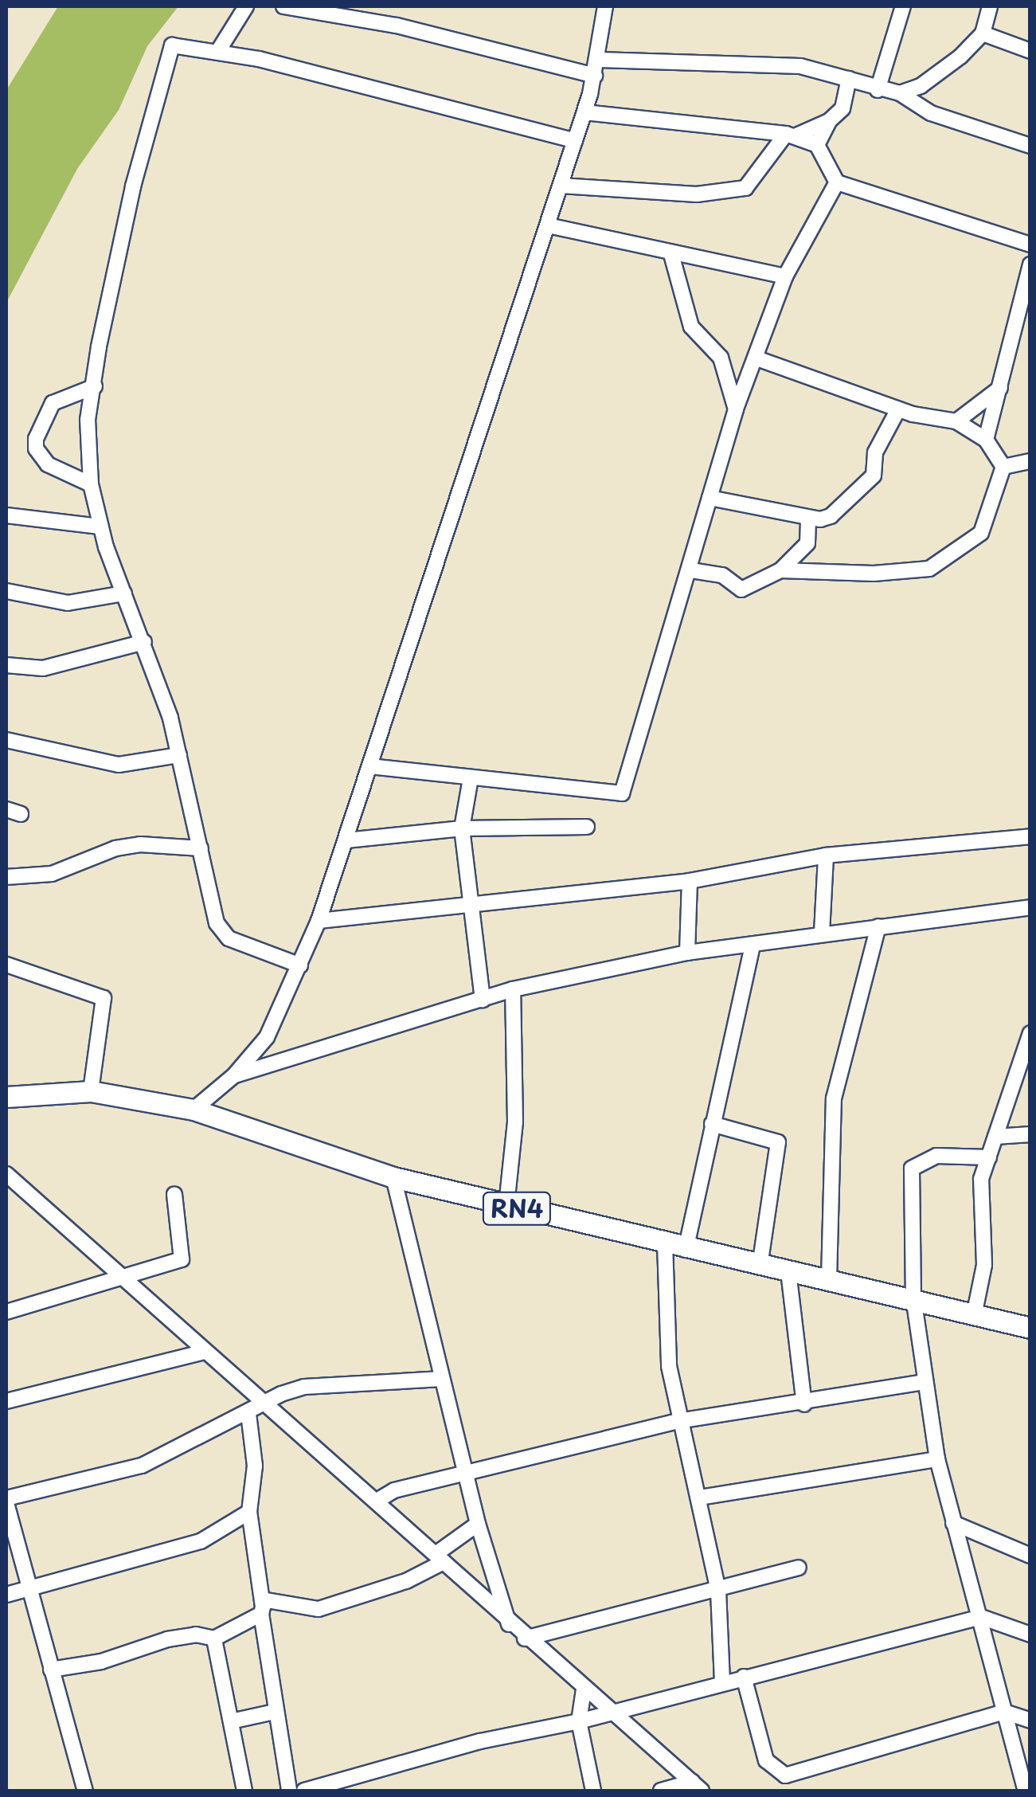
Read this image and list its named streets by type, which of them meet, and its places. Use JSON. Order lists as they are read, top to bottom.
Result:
{
  "streets": {
    "highway": ["RN4"]
  }
}
